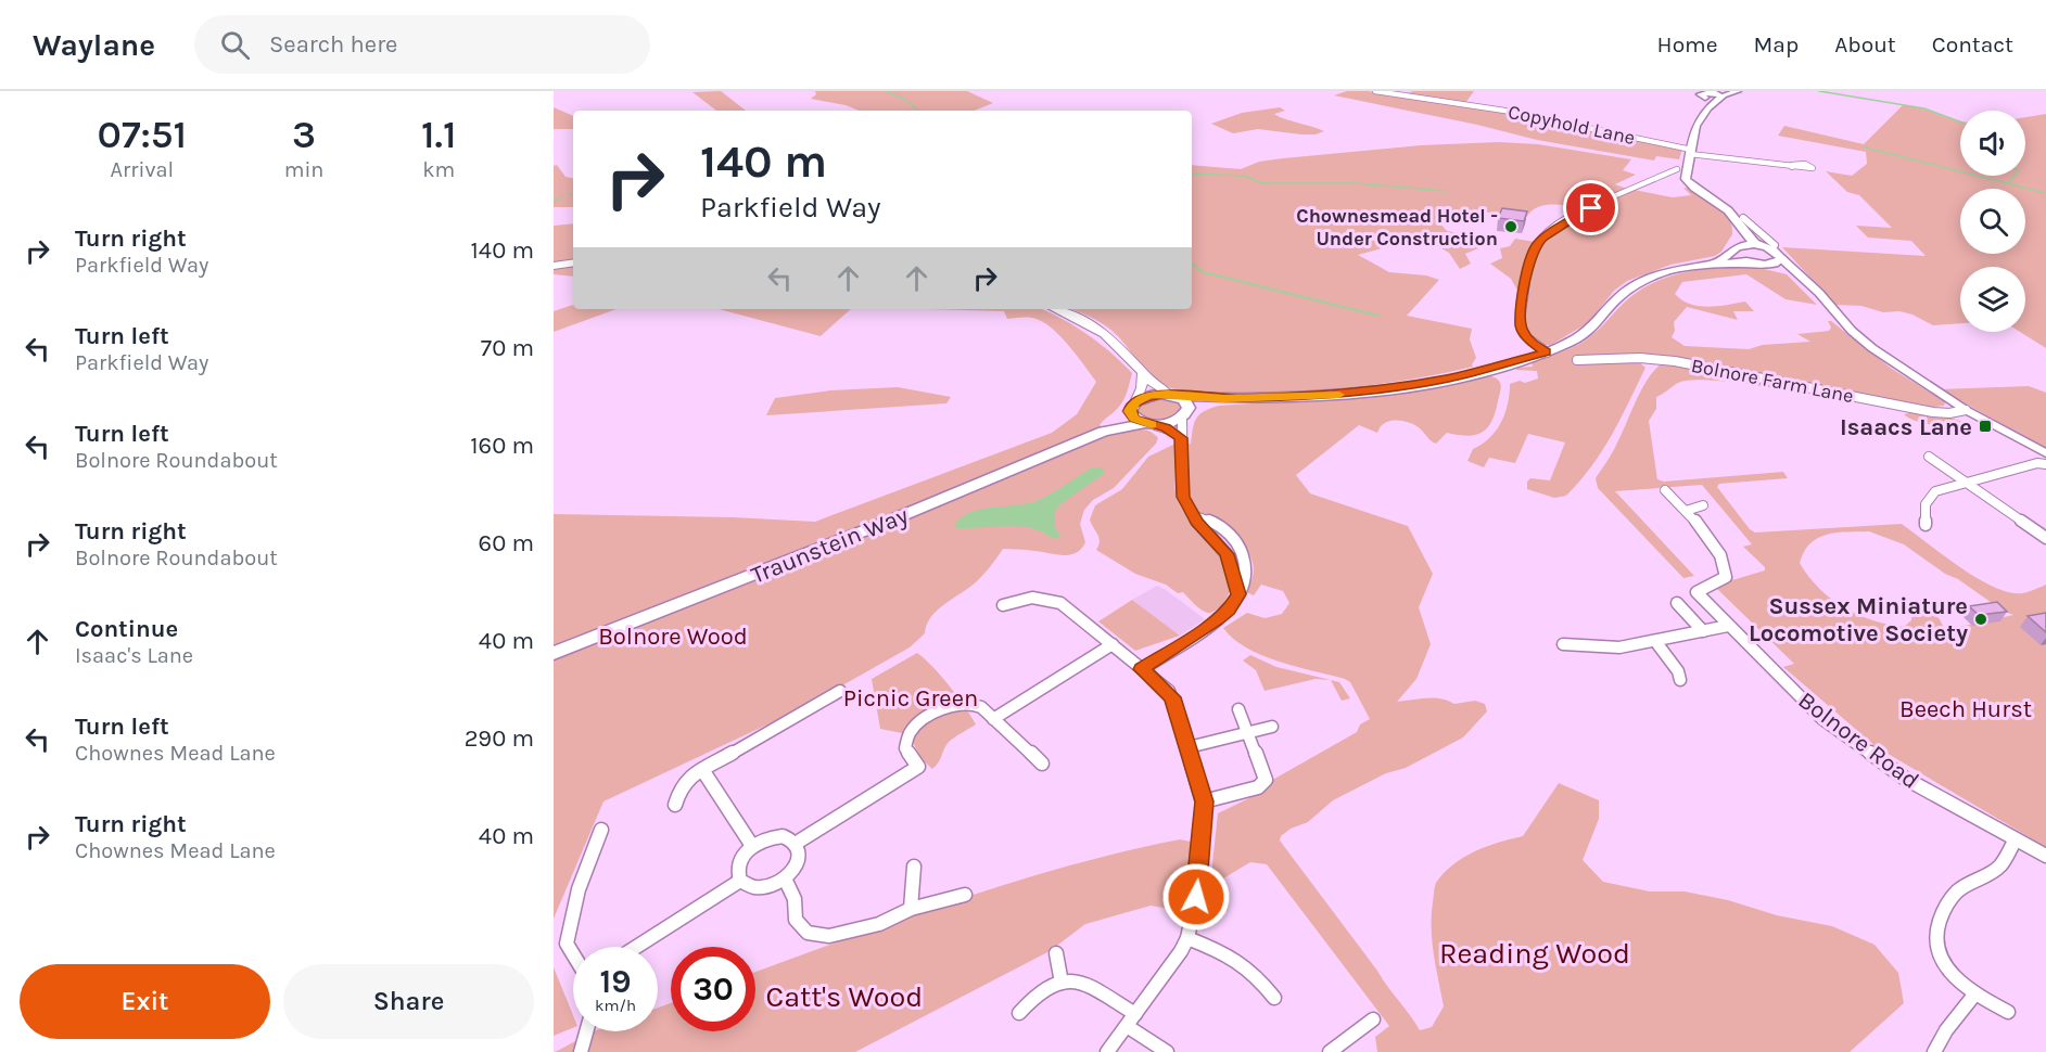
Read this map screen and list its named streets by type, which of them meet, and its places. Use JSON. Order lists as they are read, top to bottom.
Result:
{
  "streets": {
    "highway": ["Traunstein Way"],
    "street": ["Copyhold Lane", "Bolnore Farm Lane", "Bolnore Road"]
  },
  "parks": [
    "Bolnore Wood",
    "Picnic Green",
    "Beech Hurst",
    "Reading Wood",
    "Catt's Wood"
  ],
  "places": {
    "other": ["Chownesmead Hotel - Under Construction", "Sussex Miniature Locomotive Society"],
    "transit": ["Isaacs Lane"]
  },
  "page": {
    "header": "Waylane",
    "search": "Search here",
    "nav": [
      "Home",
      "Map",
      "About",
      "Contact"
    ],
    "eta": [
      "07:51",
      "Arrival",
      "3",
      "min",
      "1.1",
      "km"
    ],
    "turn": ["140 m", "Parkfield Way"],
    "list": [
      {
        "name": "Turn right",
        "note": "Parkfield Way",
        "value": "140 m"
      },
      {
        "name": "Turn left",
        "note": "Parkfield Way",
        "value": "70 m"
      },
      {
        "name": "Turn left",
        "note": "Bolnore Roundabout",
        "value": "160 m"
      },
      {
        "name": "Turn right",
        "note": "Bolnore Roundabout",
        "value": "60 m"
      },
      {
        "name": "Continue",
        "note": "Isaac's Lane",
        "value": "40 m"
      },
      {
        "name": "Turn left",
        "note": "Chownes Mead Lane",
        "value": "290 m"
      },
      {
        "name": "Turn right",
        "note": "Chownes Mead Lane",
        "value": "40 m"
      }
    ],
    "speed": "19 km/h",
    "limit": "30",
    "buttons": ["Exit", "Share"]
  }
}
